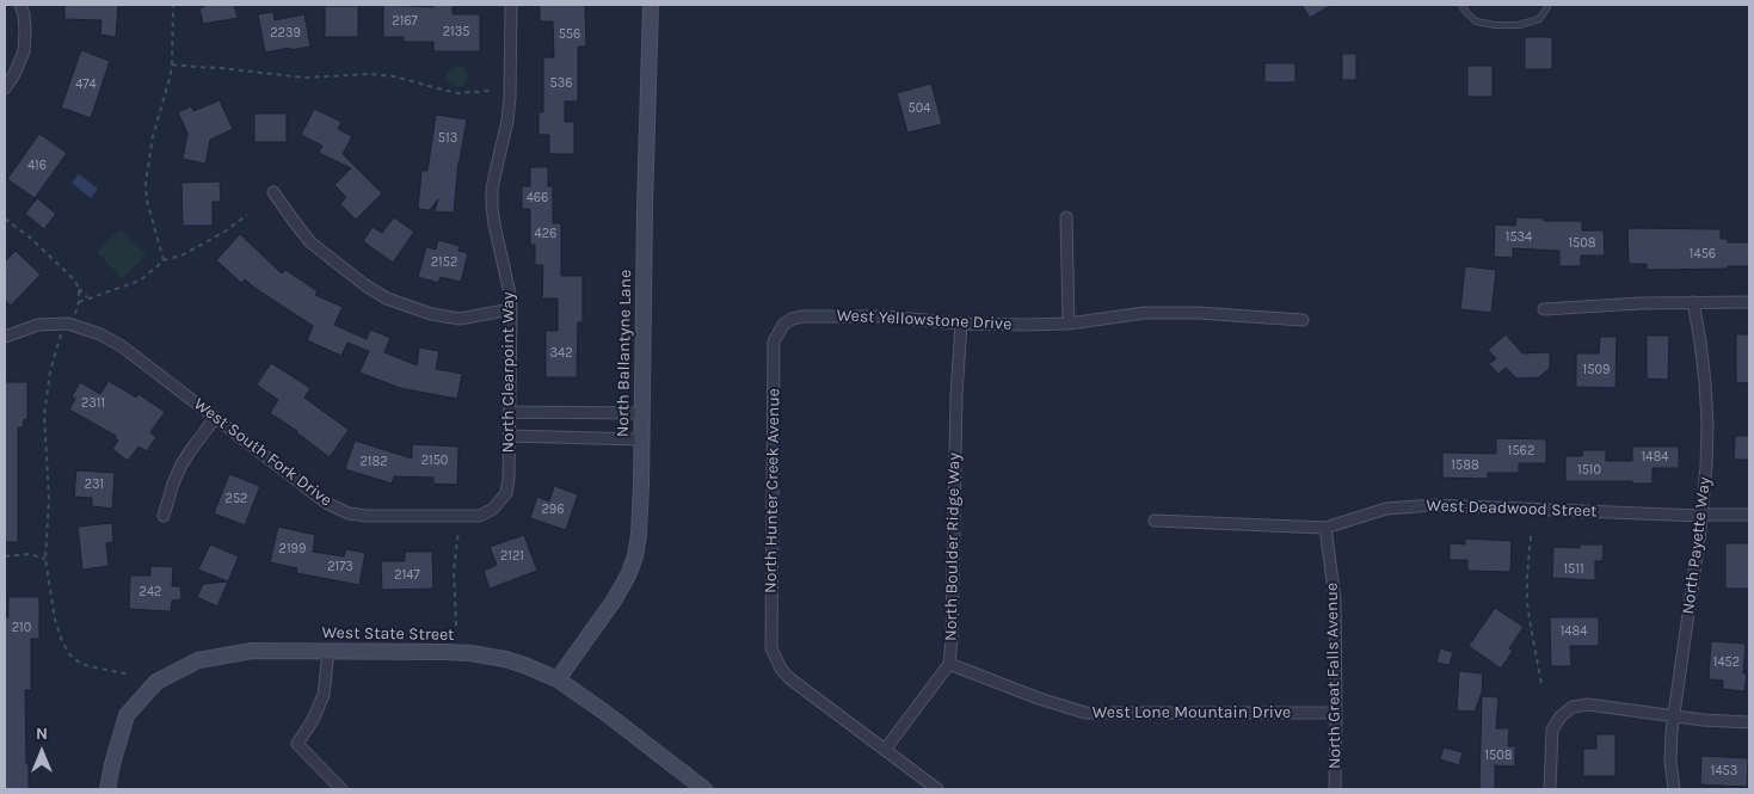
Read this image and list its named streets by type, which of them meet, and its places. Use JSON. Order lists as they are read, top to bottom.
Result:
{
  "streets": {
    "main road": ["North Ballantyne Lane", "West State Street"],
    "street": [
      "West Yellowstone Drive",
      "North Clearpoint Way",
      "West South Fork Drive",
      "North Hunter Creek Avenue",
      "West Deadwood Street",
      "North Payette Way",
      "North Boulder Ridge Way",
      "North Great Falls Avenue",
      "West Lone Mountain Drive"
    ]
  },
  "crossings": [
    ["West Yellowstone Drive", "North Hunter Creek Avenue"],
    ["West Yellowstone Drive", "North Boulder Ridge Way"],
    ["North Ballantyne Lane", "West State Street"],
    ["North Clearpoint Way", "West South Fork Drive"],
    ["North Hunter Creek Avenue", "North Boulder Ridge Way"],
    ["West Deadwood Street", "North Payette Way"],
    ["West Deadwood Street", "North Great Falls Avenue"],
    ["North Boulder Ridge Way", "West Lone Mountain Drive"],
    ["North Great Falls Avenue", "West Lone Mountain Drive"]
  ],
  "house_numbers": [
    "2167",
    "2135",
    "2239",
    "556",
    "536",
    "474",
    "504",
    "513",
    "416",
    "466",
    "426",
    "1534",
    "1508",
    "1456",
    "2152",
    "342",
    "1509",
    "2311",
    "1562",
    "1484",
    "2150",
    "2182",
    "1588",
    "1510",
    "231",
    "252",
    "296",
    "2199",
    "2121",
    "2173",
    "1511",
    "2147",
    "242",
    "210",
    "1484",
    "1452",
    "1508",
    "1453"
  ],
  "north": "top"
}
